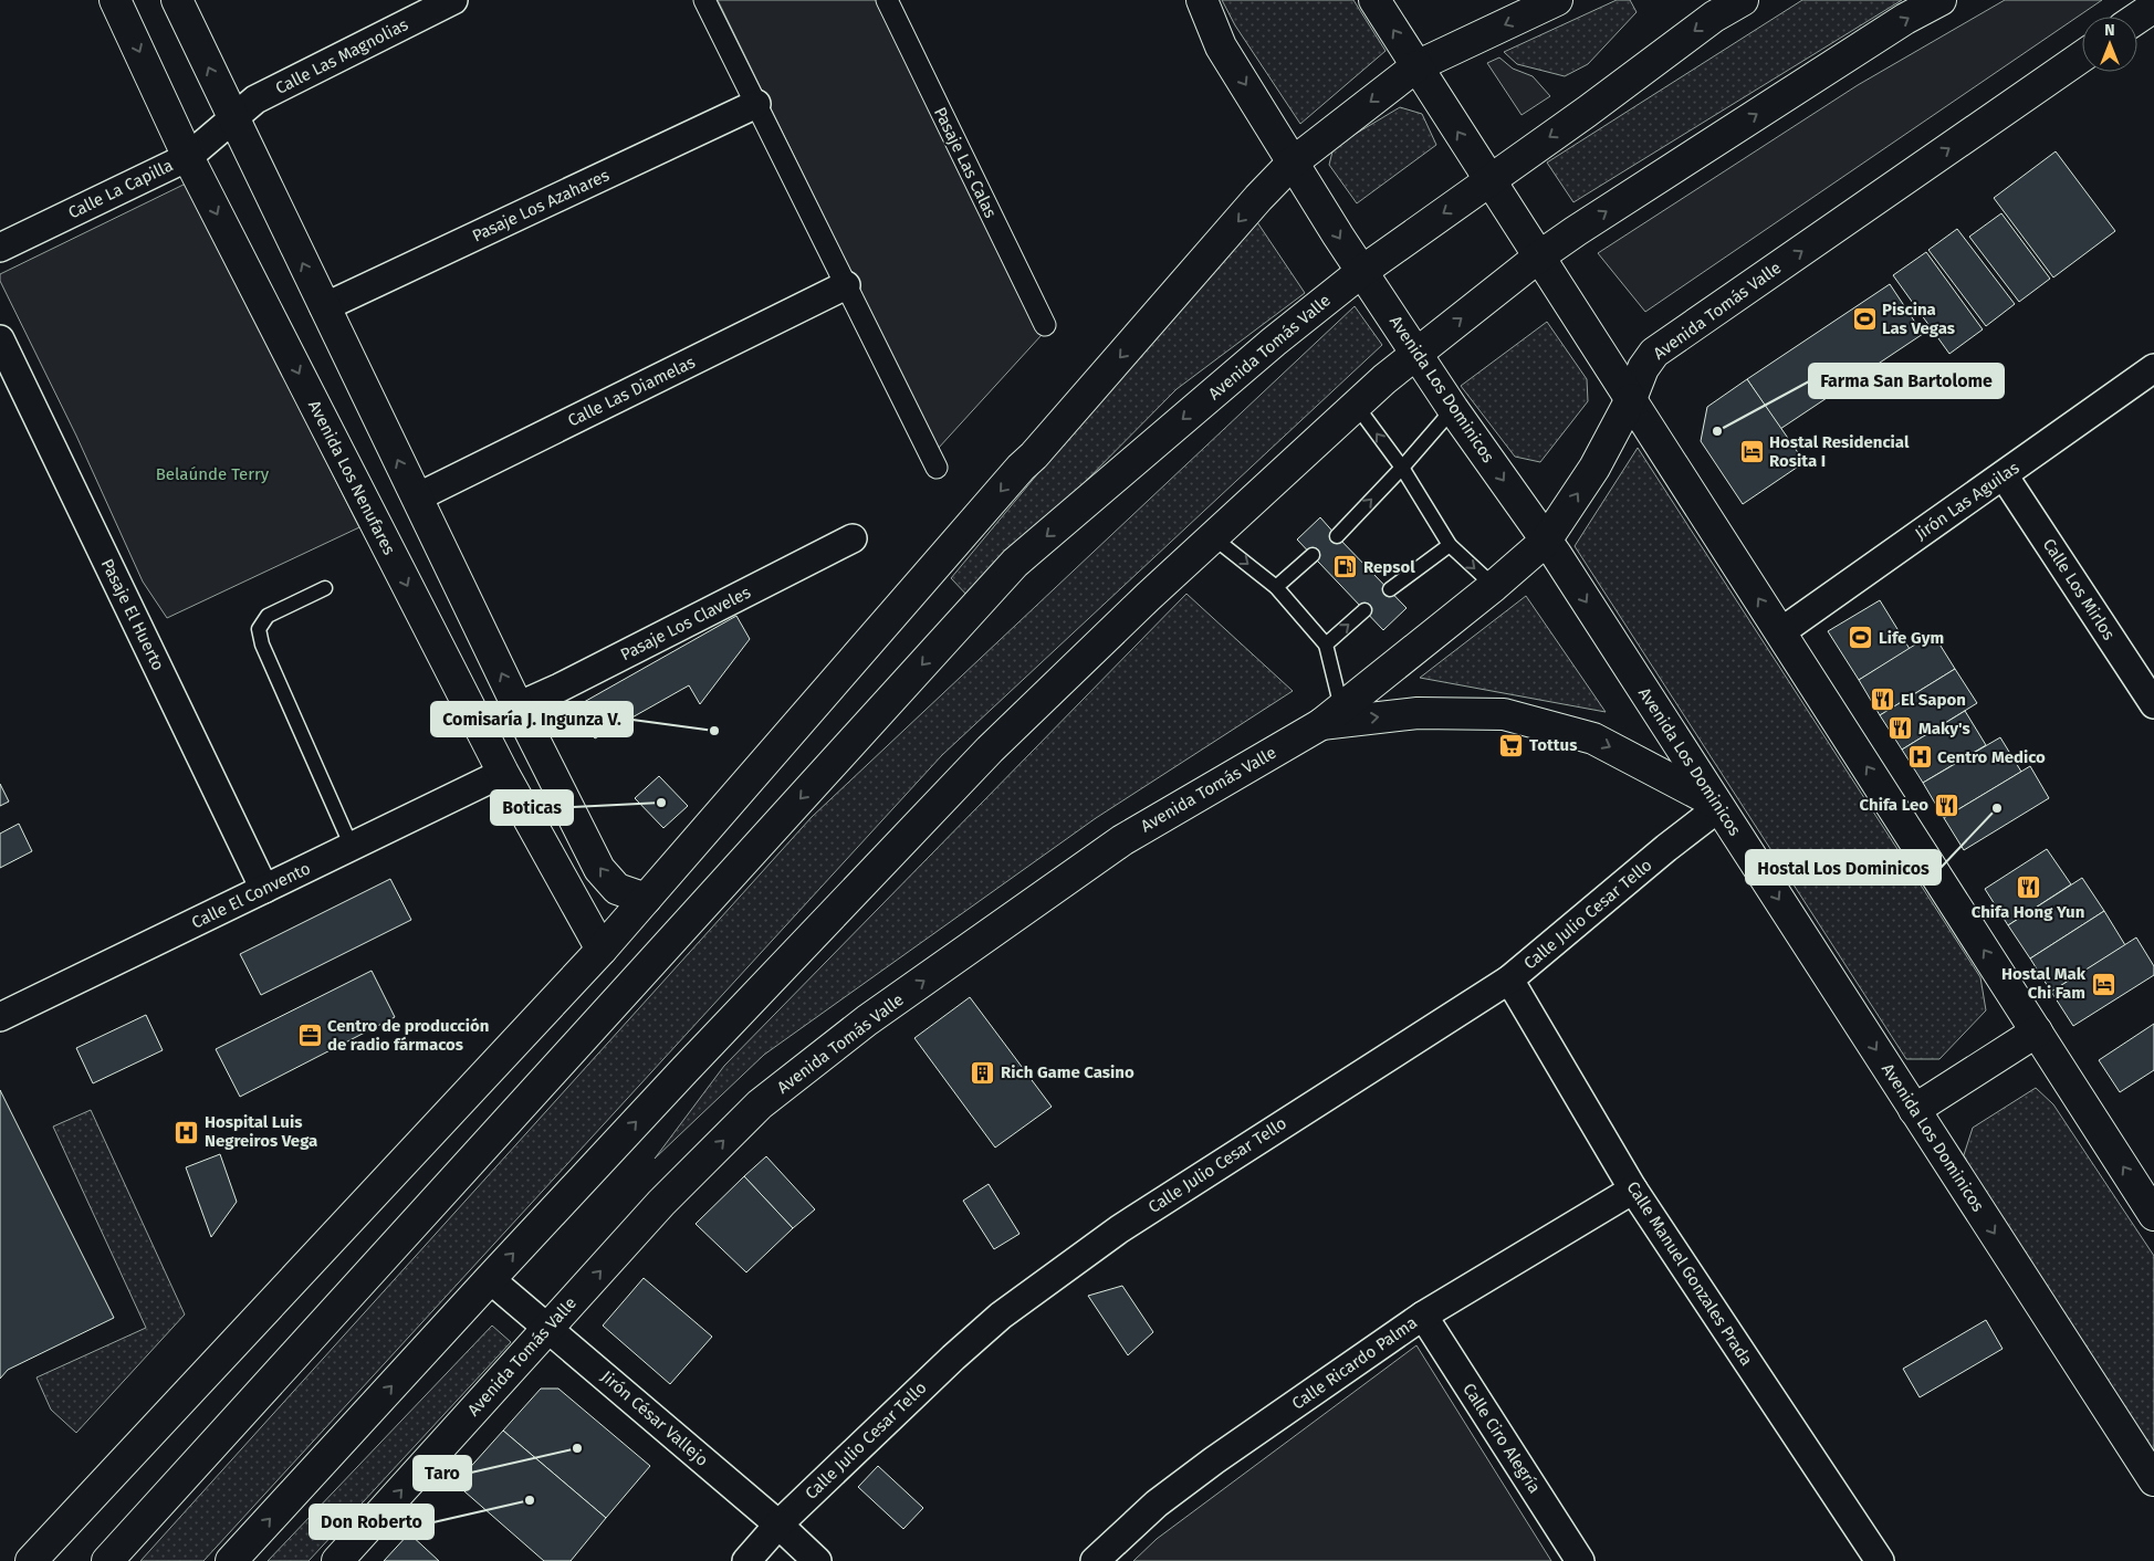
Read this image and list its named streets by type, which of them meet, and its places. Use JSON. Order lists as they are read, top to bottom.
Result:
{
  "streets": {
    "main road": ["Avenida Tomás Valle", "Avenida Los Dominicos", "Avenida Los Nenufares"],
    "street": [
      "Calle Las Magnolias",
      "Pasaje Las Calas",
      "Calle La Capilla",
      "Pasaje Los Azahares",
      "Calle Las Diamelas",
      "Jirón Las Aguilas",
      "Calle Los Mirlos",
      "Pasaje El Huerto",
      "Pasaje Los Claveles",
      "Calle El Convento",
      "Calle Julio Cesar Tello",
      "Calle Manuel Gonzales Prada",
      "Calle Ricardo Palma",
      "Jirón César Vallejo",
      "Calle Ciro Alegría"
    ]
  },
  "crossings": [
    ["Calle Las Magnolias", "Calle La Capilla"],
    ["Calle La Capilla", "Avenida Los Nenufares"],
    ["Avenida Tomás Valle", "Avenida Los Dominicos"],
    ["Avenida Tomás Valle", "Jirón César Vallejo"],
    ["Avenida Los Dominicos", "Calle Julio Cesar Tello"],
    ["Avenida Los Nenufares", "Calle El Convento"],
    ["Jirón Las Aguilas", "Calle Los Mirlos"],
    ["Pasaje El Huerto", "Calle El Convento"],
    ["Calle Julio Cesar Tello", "Calle Manuel Gonzales Prada"],
    ["Calle Julio Cesar Tello", "Jirón César Vallejo"],
    ["Calle Manuel Gonzales Prada", "Calle Ricardo Palma"],
    ["Calle Ricardo Palma", "Calle Ciro Alegría"]
  ],
  "parks": ["Belaúnde Terry"],
  "places": {
    "sports": ["Piscina Las Vegas", "Life Gym"],
    "other": [
      "Farma San Bartolome",
      "Comisaría J. Ingunza V.",
      "Boticas",
      "Hostal Los Dominicos",
      "Taro",
      "Don Roberto"
    ],
    "hotel": ["Hostal Residencial Rosita I", "Hostal Mak Chi Fam"],
    "fuel station": ["Repsol"],
    "restaurant": [
      "El Sapon",
      "Maky's",
      "Chifa Leo",
      "Chifa Hong Yun"
    ],
    "supermarket": ["Tottus"],
    "hospital": ["Centro Medico", "Hospital Luis Negreiros Vega"],
    "office": ["Centro de producción de radio fármacos"],
    "building": ["Rich Game Casino"]
  },
  "north": "top"
}
